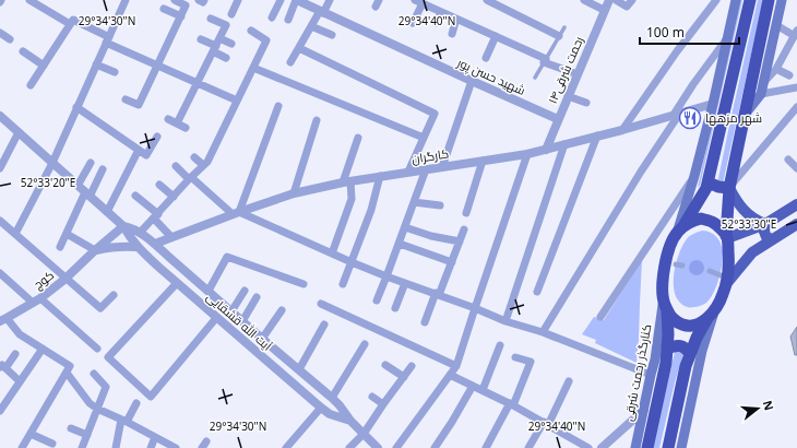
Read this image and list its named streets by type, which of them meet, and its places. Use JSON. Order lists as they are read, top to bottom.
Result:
{
  "streets": {
    "main road": ["کنارگذر رحمت شرقی"],
    "street": [
      "۱۴رحمت شرقی",
      "شهید حسن پور",
      "کارگران",
      "کوچ",
      "آیت الله قشقایی"
    ]
  },
  "crossings": [
    ["۱۴رحمت شرقی", "شهید حسن پور"],
    ["۱۴رحمت شرقی", "کارگران"],
    ["کارگران", "آیت الله قشقایی"],
    ["کوچ", "آیت الله قشقایی"]
  ],
  "places": {
    "restaurant": ["شهر مزهها"]
  },
  "scale_bar": "100 m",
  "north": "right",
  "coordinates": [
    "29°34'30\"N",
    "29°34'40\"N",
    "52°33'20\"E",
    "52°33'30\"E"
  ]
}
